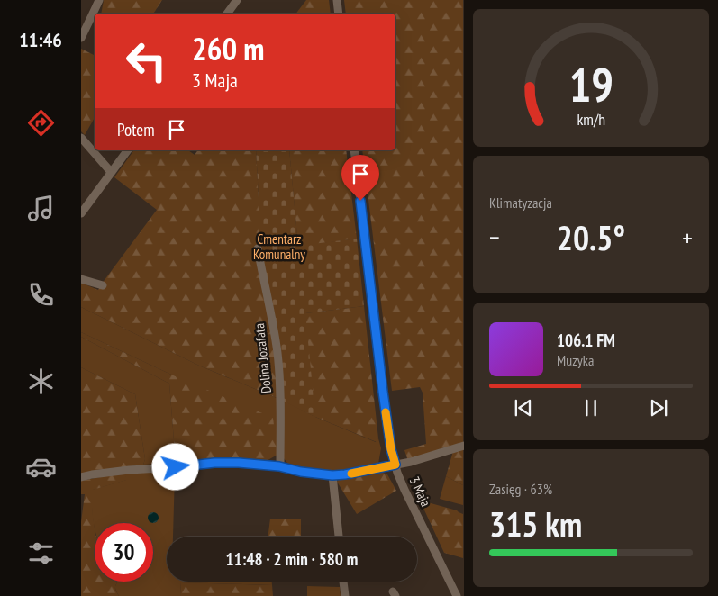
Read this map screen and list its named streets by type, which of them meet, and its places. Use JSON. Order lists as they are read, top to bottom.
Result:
{
  "streets": {
    "street": ["Dolina Jozafata", "3 Maja"]
  },
  "parks": ["Cmentarz Komunalny"],
  "page": {
    "tabs": "11:46",
    "turn": ["260 m", "3 Maja"],
    "then": "Potem",
    "tile": [
      "Klimatyzacja",
      ["Zasięg · 63%", "315 km"]
    ],
    "heat": ["−", "20.5°", "+"],
    "song": ["106.1 FM", "Muzyka"],
    "limit": "30",
    "trip": "11:48 · 2 min · 580 m",
    "gauge": ["19", "km/h"]
  }
}
